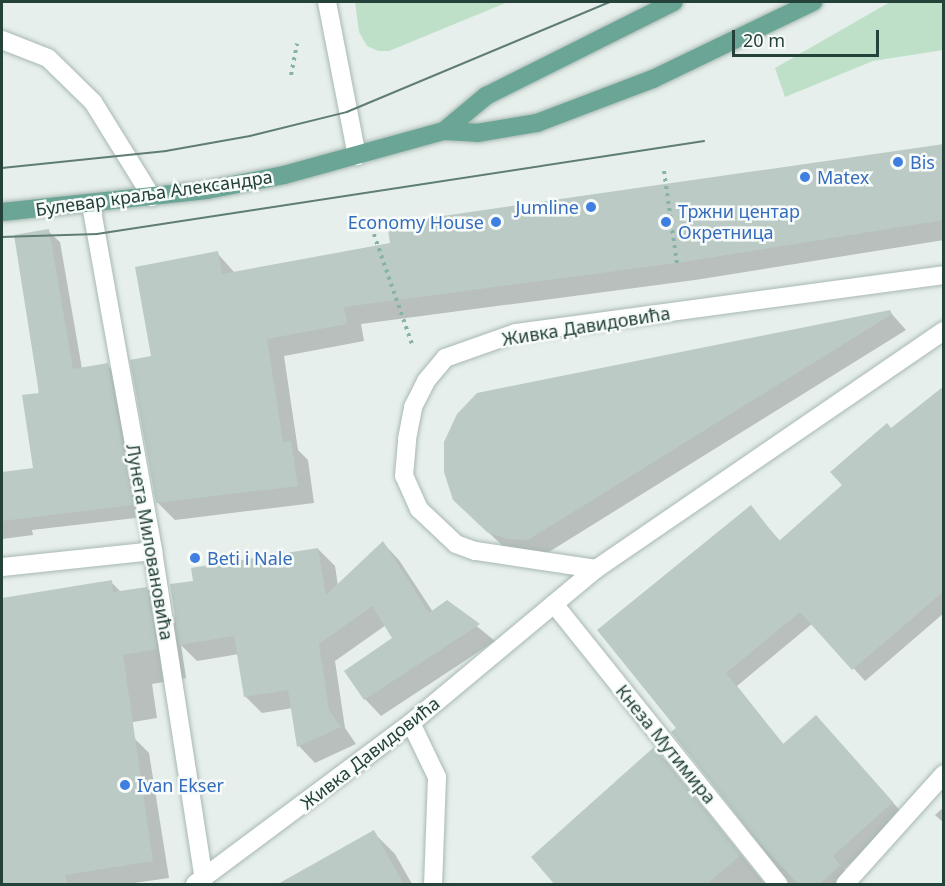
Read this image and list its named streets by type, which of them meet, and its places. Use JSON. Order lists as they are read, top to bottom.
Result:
{
  "streets": {
    "main road": ["Булевар краља Александра"],
    "street": ["Живка Давидовића", "Лунета Миловановића", "Кнеза Мутимира"]
  },
  "crossings": [
    ["Булевар краља Александра", "Лунета Миловановића"],
    ["Живка Давидовића", "Лунета Миловановића"],
    ["Живка Давидовића", "Кнеза Мутимира"]
  ],
  "places": [
    "Bis",
    "Matex",
    "Jumline",
    "Economy House",
    "Тржни центар Окретница",
    "Beti i Nale",
    "Ivan Ekser"
  ],
  "scale_bar": "20 m"
}
